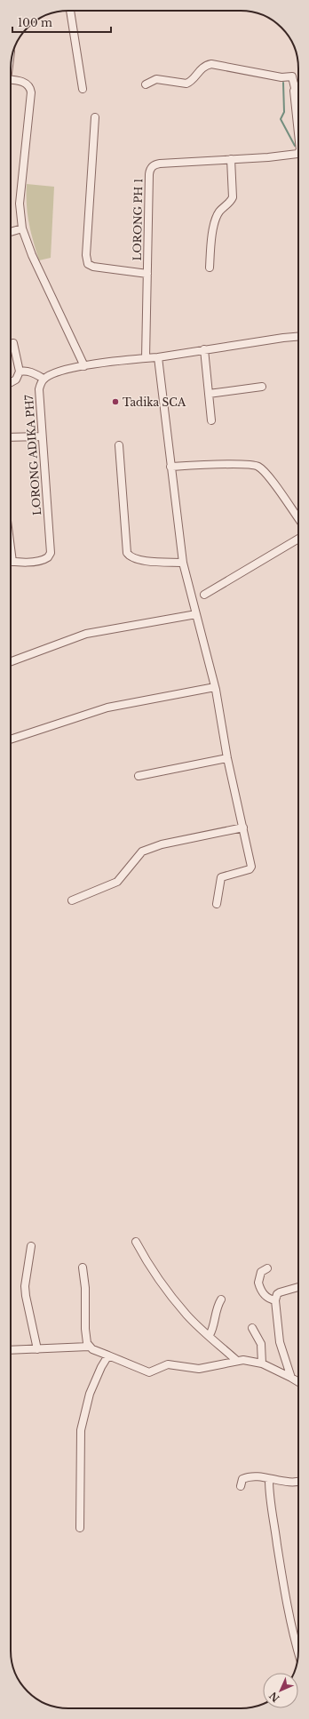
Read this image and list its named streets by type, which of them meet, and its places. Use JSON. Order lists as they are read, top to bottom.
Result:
{
  "streets": {
    "street": ["LORONG PH 1", "LORONG ADIKA PH7"]
  },
  "places": ["Tadika SCA"],
  "scale_bar": "100 m",
  "north": "bottom left"
}
